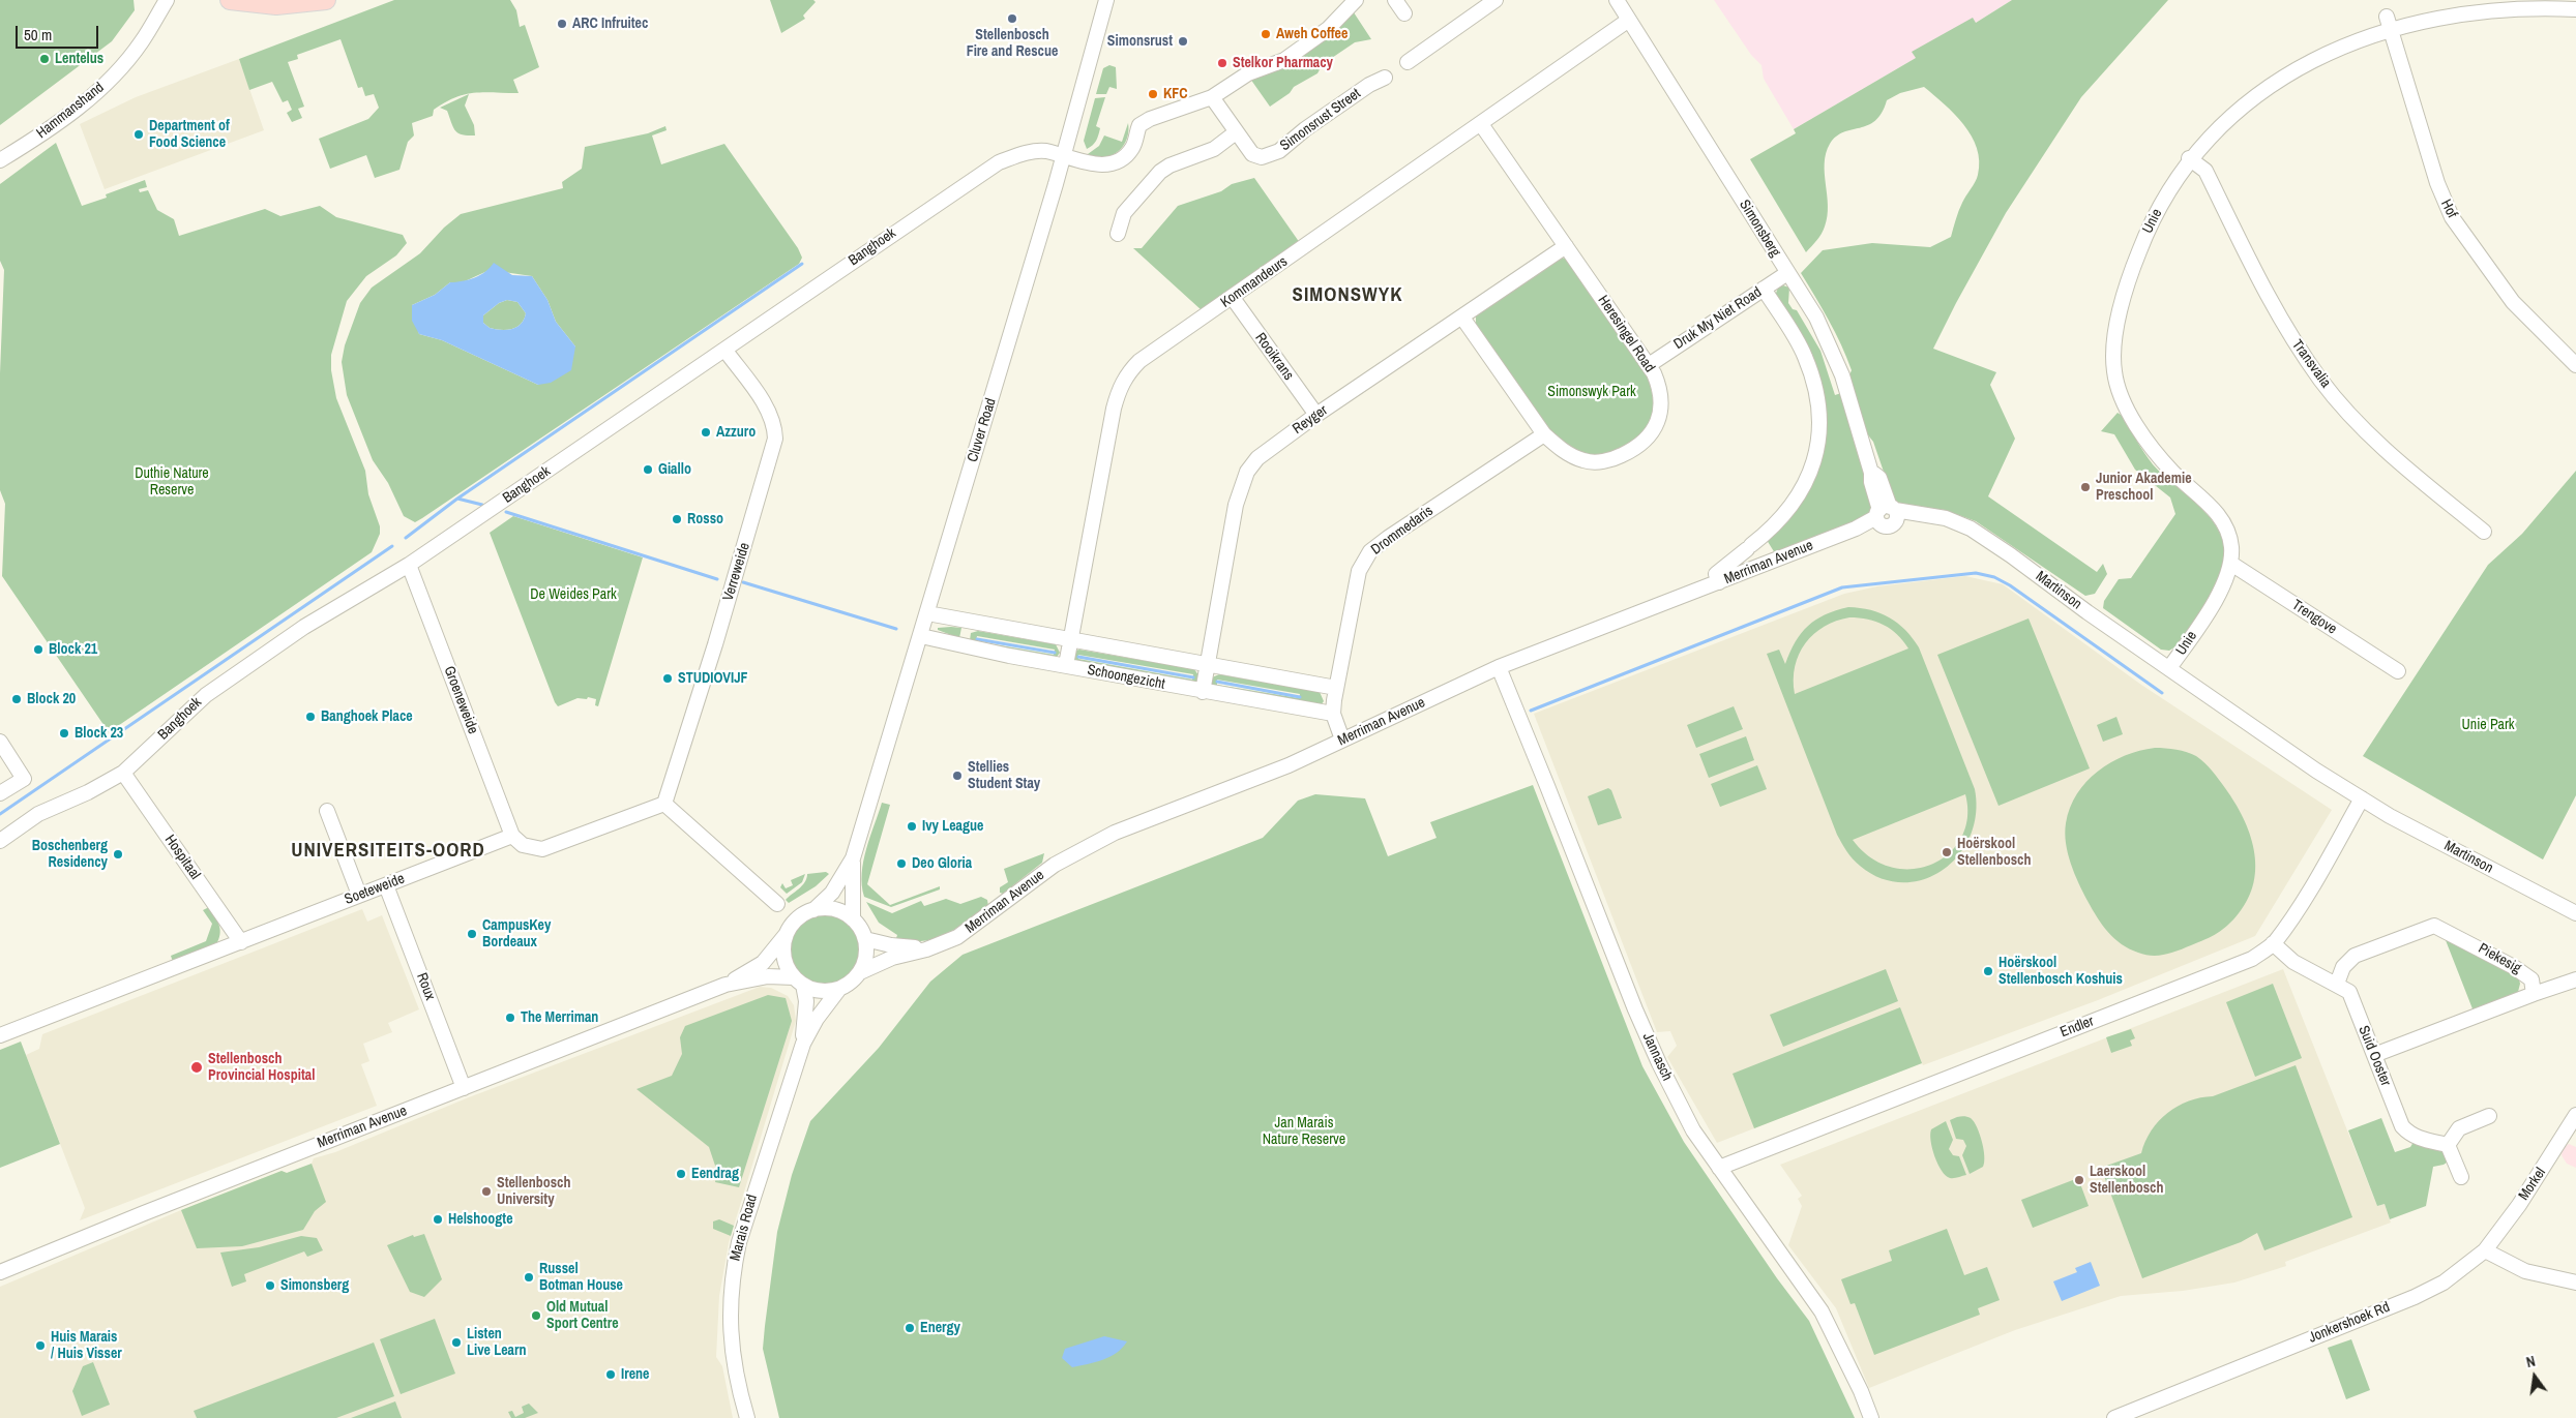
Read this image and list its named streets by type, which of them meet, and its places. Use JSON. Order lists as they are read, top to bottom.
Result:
{
  "streets": {
    "street": [
      "Hammanshand",
      "Simonsrust Street",
      "Hof",
      "Unie",
      "Simonsberg",
      "Banghoek",
      "Kommandeurs",
      "Druk My Niet Road",
      "Heresingel Road",
      "Rooikrans",
      "Transvalia",
      "Reyger",
      "Cluver Road",
      "Drommedaris",
      "Merriman Avenue",
      "Verreweide",
      "Martinson",
      "Trengove",
      "Schoongezicht",
      "Groeneweide",
      "Hospitaal",
      "Soeteweide",
      "Piekesig",
      "Roux",
      "Endler",
      "Suid Ooster",
      "Jannasch",
      "Morkel",
      "Marais Road",
      "Jonkershoek Rd"
    ]
  },
  "crossings": [
    ["Hof", "Unie"],
    ["Unie", "Transvalia"],
    ["Unie", "Martinson"],
    ["Unie", "Trengove"],
    ["Simonsberg", "Kommandeurs"],
    ["Simonsberg", "Druk My Niet Road"],
    ["Simonsberg", "Merriman Avenue"],
    ["Simonsberg", "Martinson"],
    ["Banghoek", "Cluver Road"],
    ["Banghoek", "Verreweide"],
    ["Banghoek", "Groeneweide"],
    ["Banghoek", "Hospitaal"],
    ["Kommandeurs", "Heresingel Road"],
    ["Kommandeurs", "Rooikrans"],
    ["Kommandeurs", "Schoongezicht"],
    ["Druk My Niet Road", "Heresingel Road"],
    ["Heresingel Road", "Reyger"],
    ["Heresingel Road", "Drommedaris"],
    ["Rooikrans", "Reyger"],
    ["Reyger", "Schoongezicht"],
    ["Cluver Road", "Merriman Avenue"],
    ["Cluver Road", "Schoongezicht"],
    ["Cluver Road", "Marais Road"],
    ["Drommedaris", "Merriman Avenue"],
    ["Drommedaris", "Schoongezicht"],
    ["Merriman Avenue", "Martinson"],
    ["Merriman Avenue", "Roux"],
    ["Merriman Avenue", "Jannasch"],
    ["Merriman Avenue", "Marais Road"],
    ["Martinson", "Endler"],
    ["Groeneweide", "Soeteweide"],
    ["Hospitaal", "Soeteweide"],
    ["Soeteweide", "Roux"],
    ["Piekesig", "Suid Ooster"],
    ["Endler", "Suid Ooster"],
    ["Endler", "Jannasch"],
    ["Morkel", "Jonkershoek Rd"]
  ],
  "districts": ["SIMONSWYK", "UNIVERSITEITS-OORD"],
  "parks": [
    "Simonswyk Park",
    "Duthie Nature Reserve",
    "De Weides Park",
    "Unie Park",
    "Jan Marais Nature Reserve"
  ],
  "places": [
    "Stellenbosch Fire and Rescue",
    "ARC Infruitec",
    "Aweh Coffee",
    "Simonsrust",
    "Lentelus",
    "Stelkor Pharmacy",
    "KFC",
    "Department of Food Science",
    "Azzuro",
    "Giallo",
    "Junior Akademie Preschool",
    "Rosso",
    "Block 21",
    "STUDIOVIJF",
    "Block 20",
    "Banghoek Place",
    "Block 23",
    "Stellies Student Stay",
    "Ivy League",
    "Hoërskool Stellenbosch",
    "Boschenberg Residency",
    "Deo Gloria",
    "CampusKey Bordeaux",
    "Hoërskool Stellenbosch Koshuis",
    "The Merriman",
    "Stellenbosch Provincial Hospital",
    "Eendrag",
    "Laerskool Stellenbosch",
    "Stellenbosch University",
    "Helshoogte",
    "Russel Botman House",
    "Simonsberg",
    "Old Mutual Sport Centre",
    "Energy",
    "Listen Live Learn",
    "Huis Marais / Huis Visser",
    "Irene"
  ],
  "scale_bar": "50 m",
  "north": "top"
}
